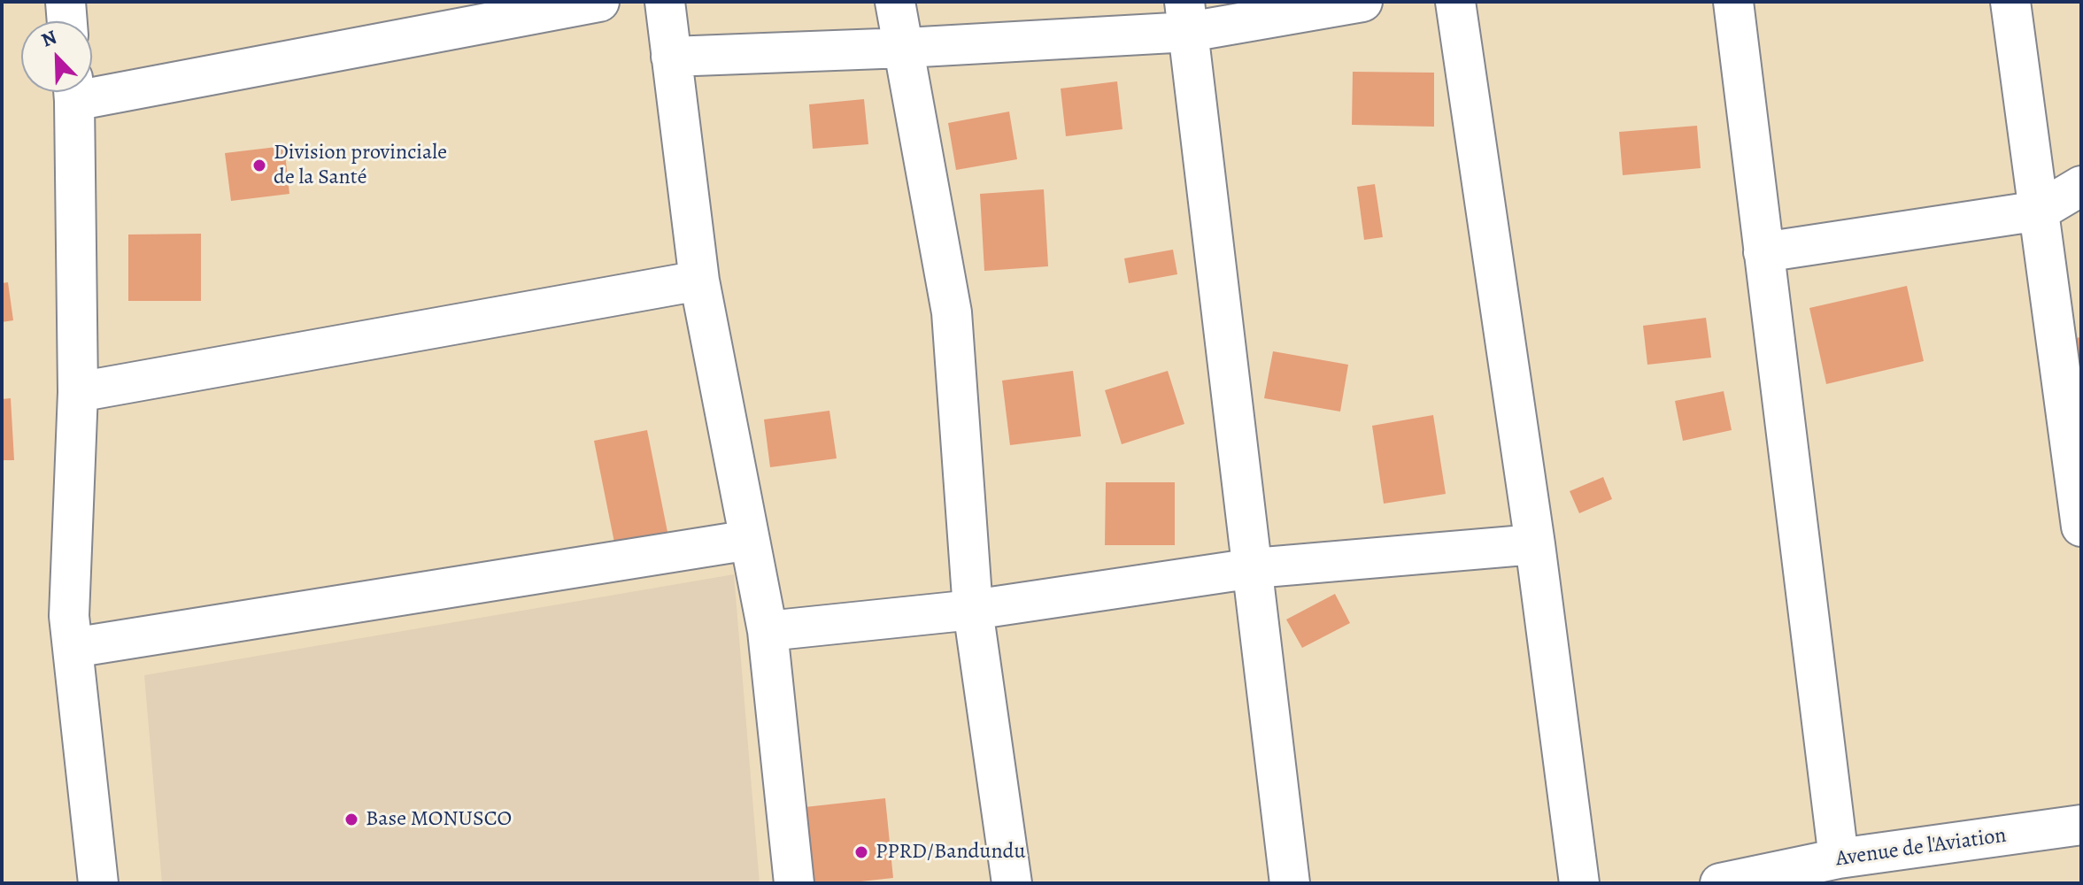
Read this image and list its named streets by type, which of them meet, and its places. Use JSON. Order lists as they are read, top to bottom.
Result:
{
  "streets": {
    "street": ["Avenue de l'Aviation"]
  },
  "places": ["Division provinciale de la Santé", "Base MONUSCO", "PPRD/Bandundu"],
  "north": "top left"
}
